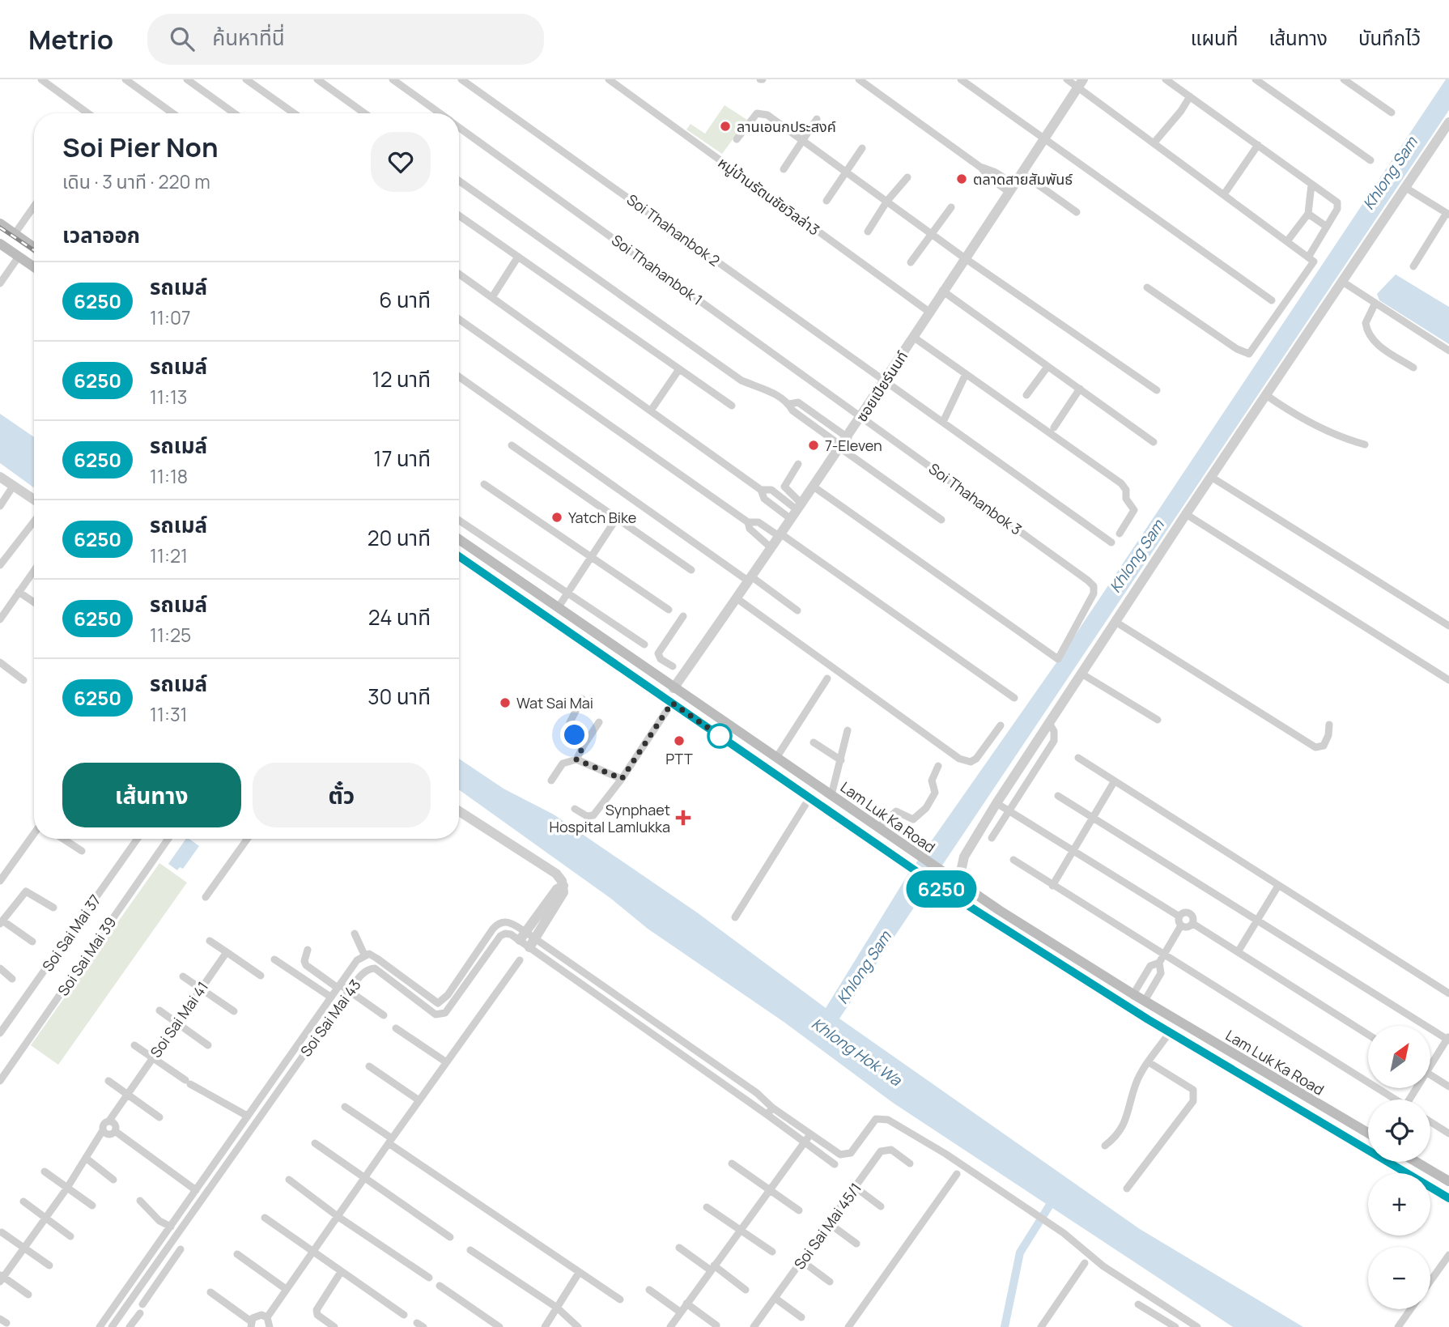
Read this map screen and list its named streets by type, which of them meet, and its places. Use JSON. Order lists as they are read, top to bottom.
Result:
{
  "streets": {
    "main road": ["Lam Luk Ka Road"],
    "street": [
      "หมู่บ้านรัตนชัยวิลล่า3",
      "Soi Thahanbok 2",
      "Soi Thahanbok 1",
      "ซอยเปียร์นนท์",
      "Soi Thahanbok 3",
      "Soi Sai Mai 37",
      "Soi Sai Mai 39",
      "Soi Sai Mai 43",
      "Soi Sai Mai 41",
      "Soi Sai Mai 45/1"
    ]
  },
  "crossings": [
    ["หมู่บ้านรัตนชัยวิลล่า3", "ซอยเปียร์นนท์"],
    ["Soi Thahanbok 2", "ซอยเปียร์นนท์"],
    ["Soi Thahanbok 1", "ซอยเปียร์นนท์"],
    ["Soi Thahanbok 1", "Soi Thahanbok 3"],
    ["ซอยเปียร์นนท์", "Soi Thahanbok 3"],
    ["ซอยเปียร์นนท์", "Lam Luk Ka Road"]
  ],
  "water": ["Khlong Sam", "Khlong Hok Wa"],
  "places": {
    "other": [
      "ลานเอนกประสงค์",
      "ตลาดสายสัมพันธ์",
      "7-Eleven",
      "Yatch Bike",
      "Wat Sai Mai",
      "PTT"
    ],
    "health": ["Synphaet Hospital Lamlukka"]
  },
  "lines": ["bus line 6250"],
  "north": "top right",
  "page": {
    "header": "Metrio",
    "search": "ค้นหาที่นี่",
    "nav": ["แผนที่", "เส้นทาง", "บันทึกไว้"],
    "on_map": "6250",
    "heading": [
      ["Soi Pier Non", "เดิน · 3 นาที · 220 m"],
      "เวลาออก"
    ],
    "list": [
      {
        "mark": "6250",
        "name": "รถเมล์",
        "note": "11:07",
        "value": "6 นาที"
      },
      {
        "mark": "6250",
        "name": "รถเมล์",
        "note": "11:13",
        "value": "12 นาที"
      },
      {
        "mark": "6250",
        "name": "รถเมล์",
        "note": "11:18",
        "value": "17 นาที"
      },
      {
        "mark": "6250",
        "name": "รถเมล์",
        "note": "11:21",
        "value": "20 นาที"
      },
      {
        "mark": "6250",
        "name": "รถเมล์",
        "note": "11:25",
        "value": "24 นาที"
      },
      {
        "mark": "6250",
        "name": "รถเมล์",
        "note": "11:31",
        "value": "30 นาที"
      }
    ],
    "buttons": ["เส้นทาง", "ตั๋ว"],
    "map_buttons": ["+", "−"]
  }
}
